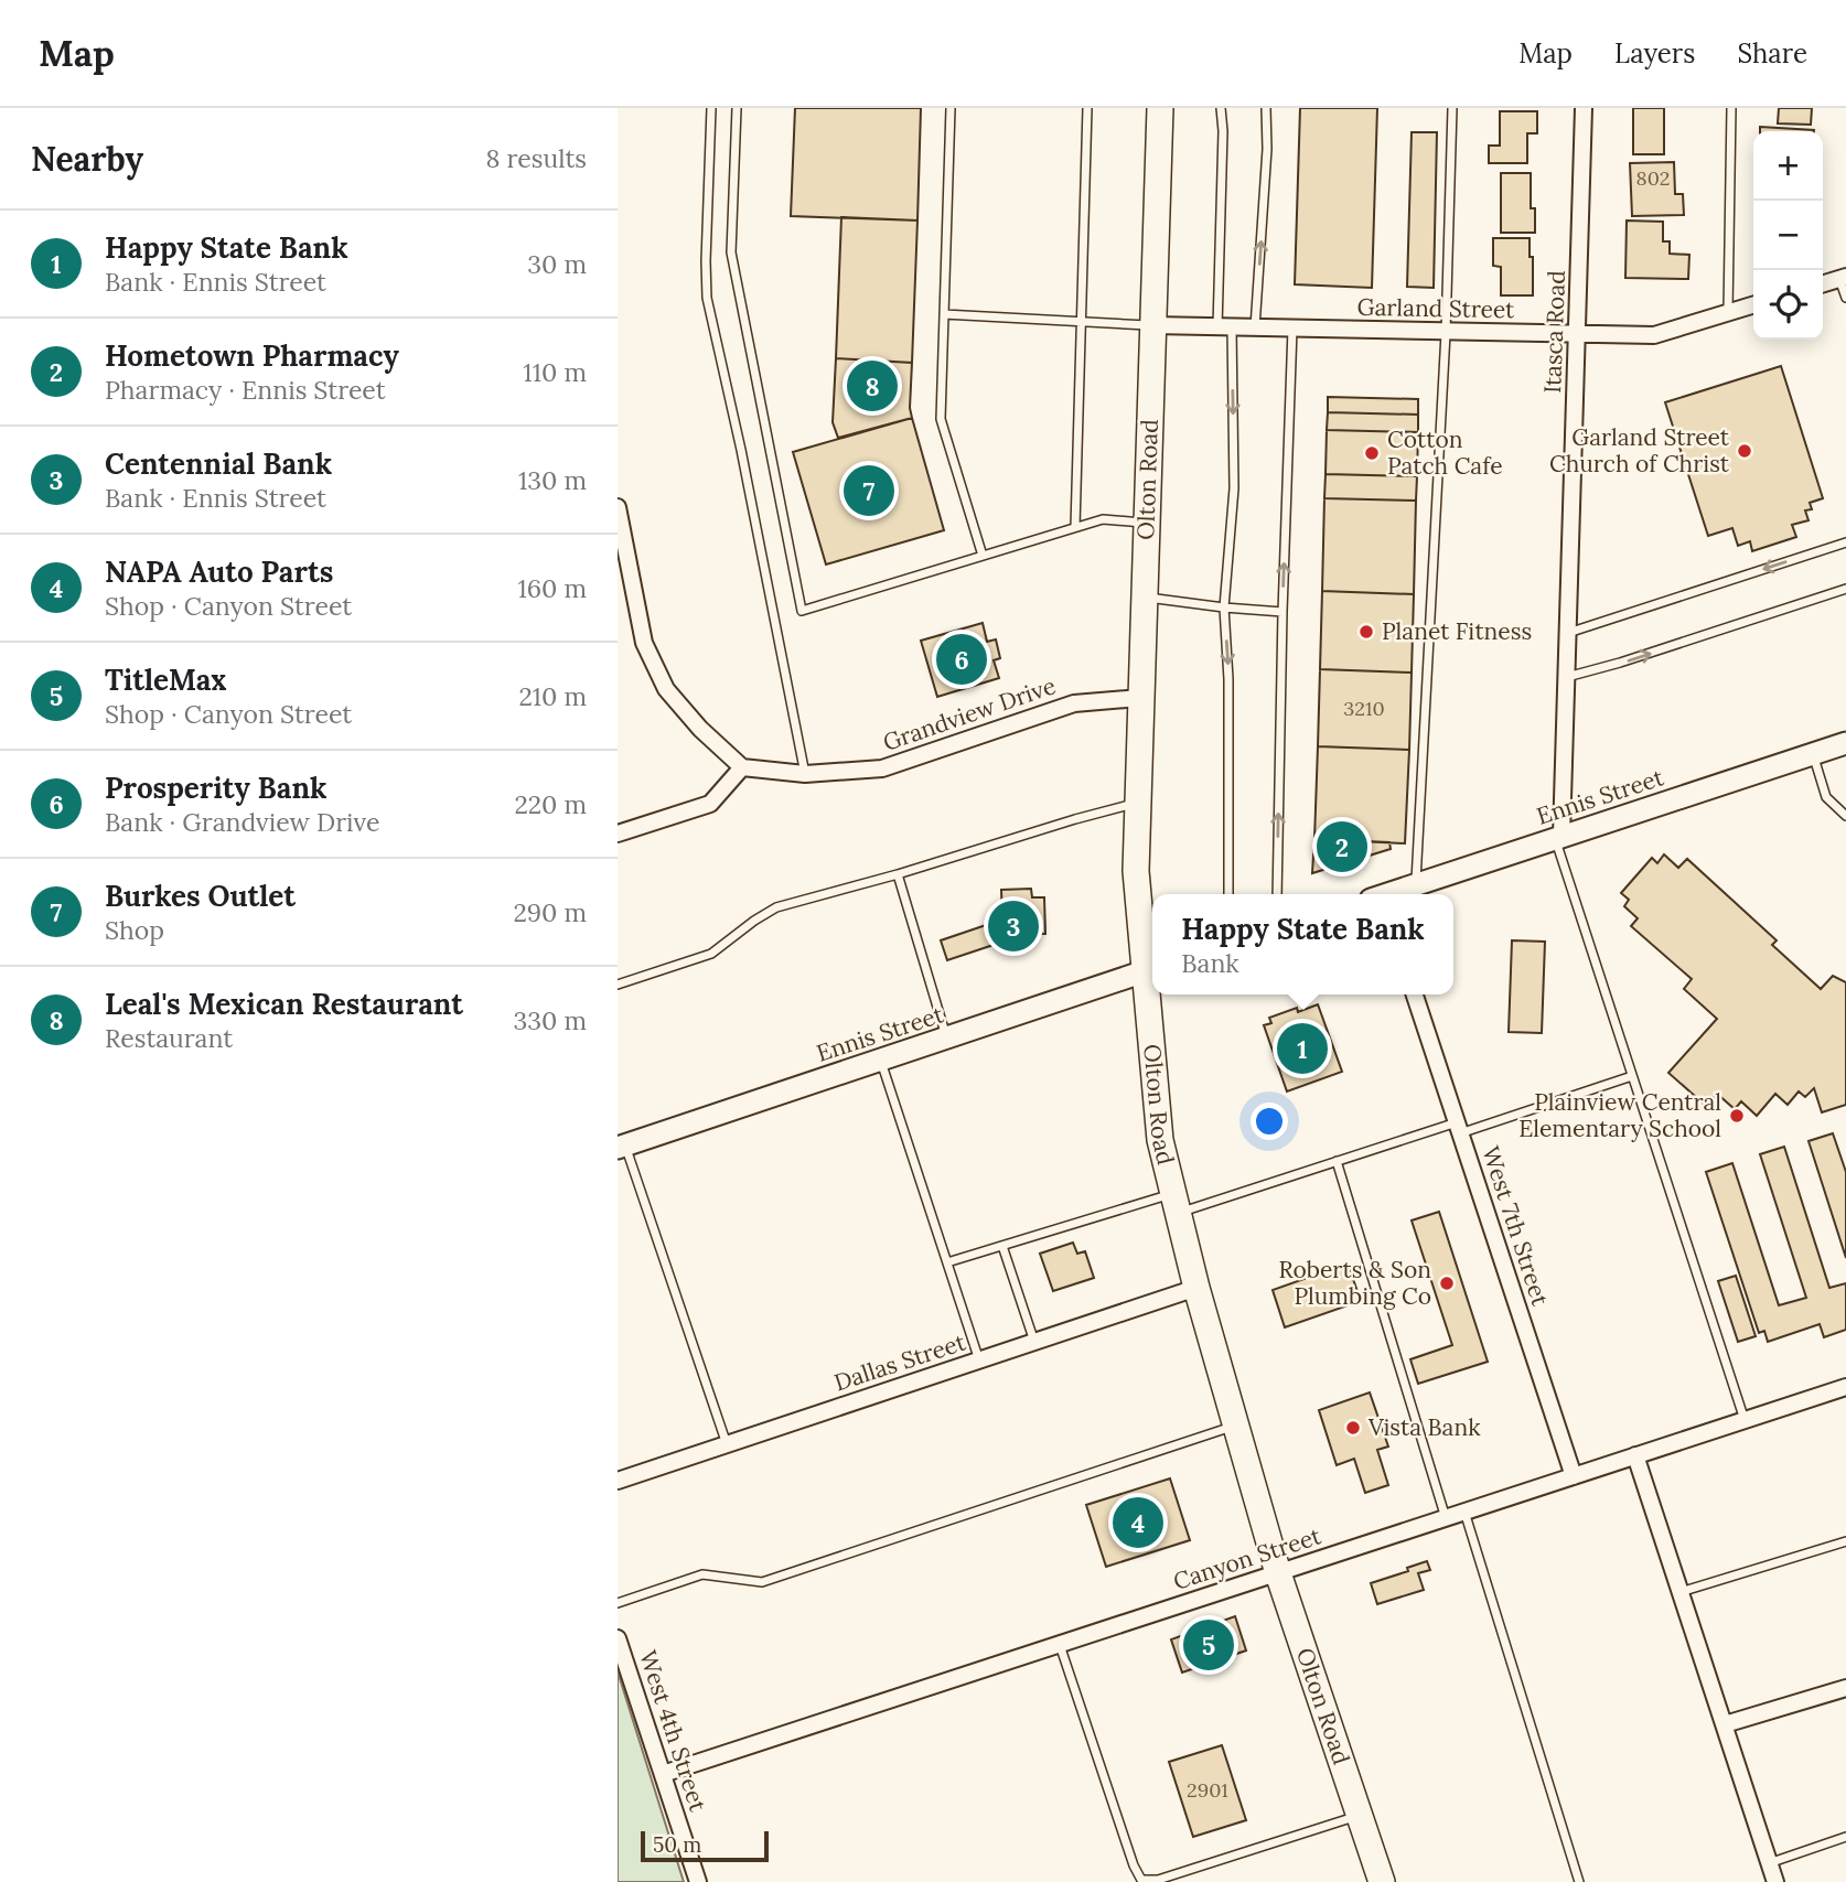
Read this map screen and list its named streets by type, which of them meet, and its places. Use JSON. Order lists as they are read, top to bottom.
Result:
{
  "streets": {
    "main road": ["Olton Road", "Ennis Street"],
    "street": [
      "Garland Street",
      "Itasca Road",
      "Grandview Drive",
      "West 7th Street",
      "Dallas Street",
      "Canyon Street",
      "West 4th Street"
    ]
  },
  "crossings": [
    ["Garland Street", "Itasca Road"],
    ["Garland Street", "Olton Road"],
    ["Itasca Road", "Ennis Street"],
    ["Olton Road", "Grandview Drive"],
    ["Olton Road", "Ennis Street"],
    ["Olton Road", "Dallas Street"],
    ["Olton Road", "Canyon Street"],
    ["West 7th Street", "Canyon Street"],
    ["Canyon Street", "West 4th Street"]
  ],
  "places": [
    "Garland Street Church of Christ",
    "Cotton Patch Cafe",
    "Planet Fitness",
    "Plainview Central Elementary School",
    "Roberts & Son Plumbing Co",
    "Vista Bank"
  ],
  "house_numbers": ["802", "3210", "2901"],
  "scale_bar": "50 m",
  "page": {
    "header": "Map",
    "nav": ["Map", "Layers", "Share"],
    "heading": ["Nearby", "8 results"],
    "map_buttons": ["+", "−"],
    "list": [
      {
        "mark": "1",
        "name": "Happy State Bank",
        "note": "Bank · Ennis Street",
        "value": "30 m"
      },
      {
        "mark": "2",
        "name": "Hometown Pharmacy",
        "note": "Pharmacy · Ennis Street",
        "value": "110 m"
      },
      {
        "mark": "3",
        "name": "Centennial Bank",
        "note": "Bank · Ennis Street",
        "value": "130 m"
      },
      {
        "mark": "4",
        "name": "NAPA Auto Parts",
        "note": "Shop · Canyon Street",
        "value": "160 m"
      },
      {
        "mark": "5",
        "name": "TitleMax",
        "note": "Shop · Canyon Street",
        "value": "210 m"
      },
      {
        "mark": "6",
        "name": "Prosperity Bank",
        "note": "Bank · Grandview Drive",
        "value": "220 m"
      },
      {
        "mark": "7",
        "name": "Burkes Outlet",
        "note": "Shop",
        "value": "290 m"
      },
      {
        "mark": "8",
        "name": "Leal's Mexican Restaurant",
        "note": "Restaurant",
        "value": "330 m"
      }
    ],
    "pins": [
      "8",
      "7",
      "6",
      "2",
      "3",
      "1",
      "4",
      "5"
    ],
    "popup": ["Happy State Bank", "Bank"],
    "scale": "50 m"
  }
}
